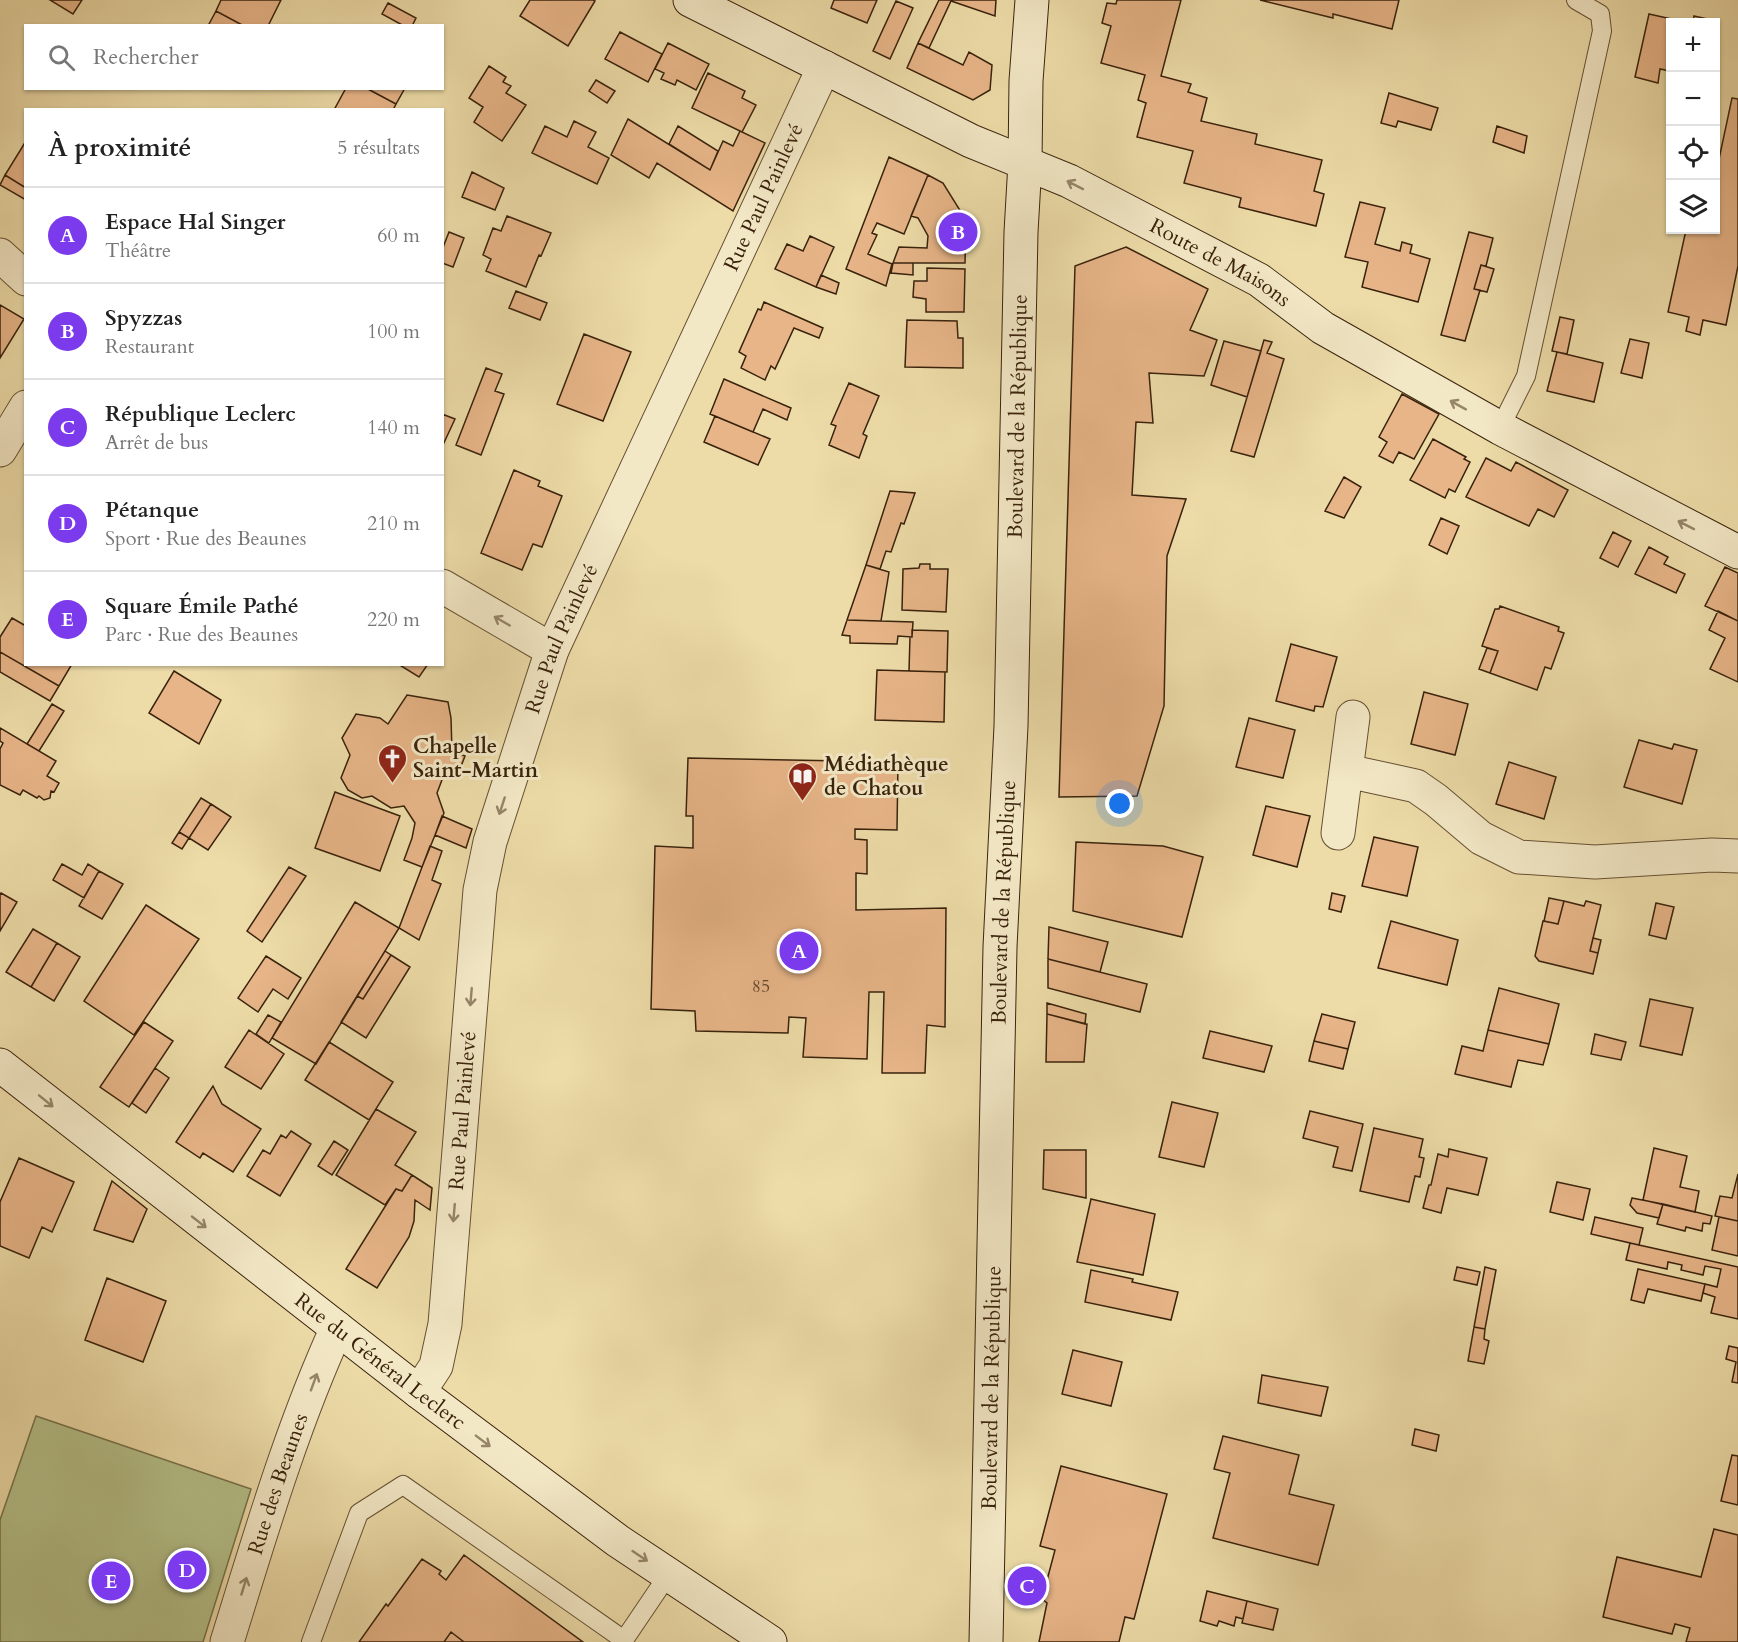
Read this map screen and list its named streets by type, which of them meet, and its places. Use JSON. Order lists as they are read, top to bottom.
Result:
{
  "streets": {
    "street": [
      "Rue Paul Painlevé",
      "Route de Maisons",
      "Boulevard de la République",
      "Rue du Général Leclerc",
      "Rue des Beaunes"
    ]
  },
  "crossings": [
    ["Rue Paul Painlevé", "Route de Maisons"],
    ["Rue Paul Painlevé", "Rue du Général Leclerc"],
    ["Route de Maisons", "Boulevard de la République"],
    ["Rue du Général Leclerc", "Rue des Beaunes"]
  ],
  "one_way": [
    "Rue Paul Painlevé",
    "Route de Maisons",
    "Rue du Général Leclerc",
    "Rue des Beaunes"
  ],
  "places": {
    "church": ["Chapelle Saint-Martin"],
    "library": ["Médiathèque de Chatou"]
  },
  "house_numbers": ["85"],
  "page": {
    "map_buttons": ["+", "−"],
    "search": "Rechercher",
    "heading": ["À proximité", "5 résultats"],
    "list": [
      {
        "mark": "A",
        "name": "Espace Hal Singer",
        "note": "Théâtre",
        "value": "60 m"
      },
      {
        "mark": "B",
        "name": "Spyzzas",
        "note": "Restaurant",
        "value": "100 m"
      },
      {
        "mark": "C",
        "name": "République Leclerc",
        "note": "Arrêt de bus",
        "value": "140 m"
      },
      {
        "mark": "D",
        "name": "Pétanque",
        "note": "Sport · Rue des Beaunes",
        "value": "210 m"
      },
      {
        "mark": "E",
        "name": "Square Émile Pathé",
        "note": "Parc · Rue des Beaunes",
        "value": "220 m"
      }
    ],
    "pins": [
      "B",
      "A",
      "D",
      "E",
      "C"
    ]
  }
}
